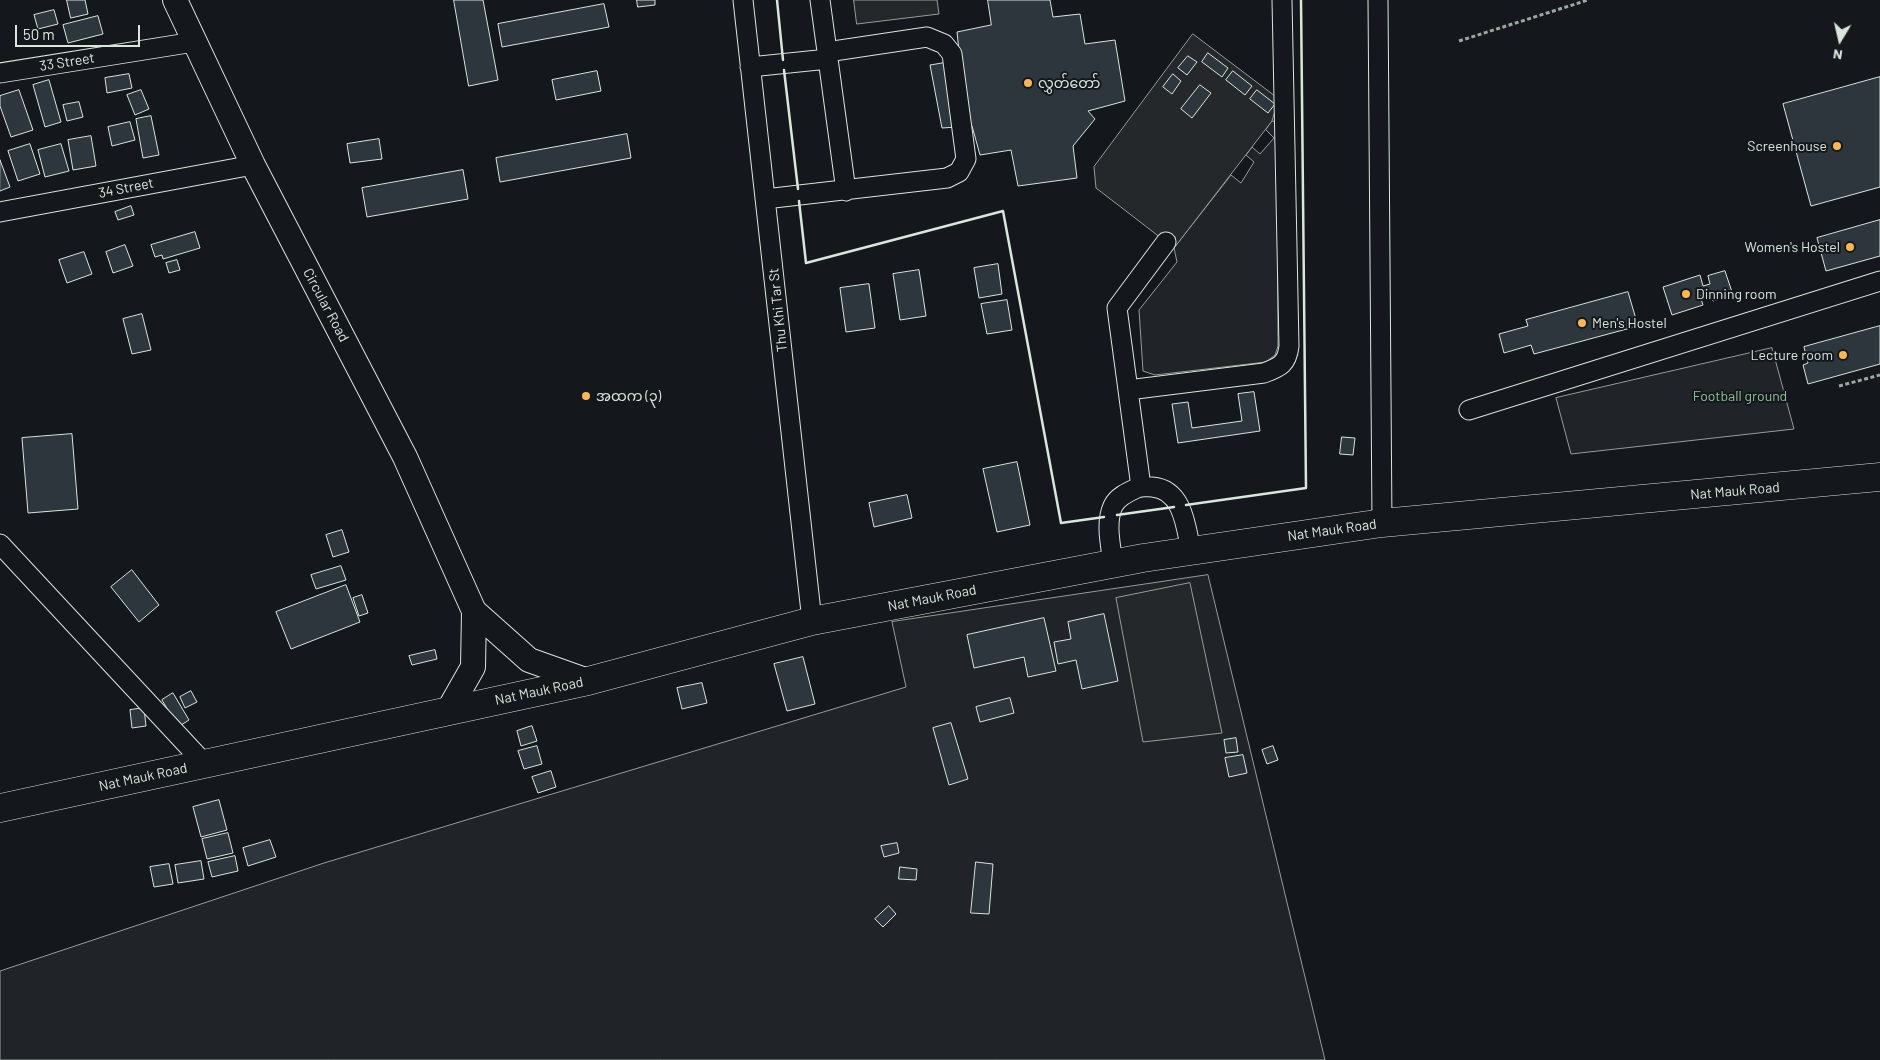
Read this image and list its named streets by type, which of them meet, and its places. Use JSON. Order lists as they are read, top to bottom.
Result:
{
  "streets": {
    "highway": ["Nat Mauk Road"],
    "main road": ["Circular Road"],
    "street": ["33 Street", "34 Street", "Thu Khi Tar St"]
  },
  "crossings": [
    ["33 Street", "Circular Road"],
    ["34 Street", "Circular Road"],
    ["Thu Khi Tar St", "Nat Mauk Road"]
  ],
  "parks": ["Football ground"],
  "places": [
    "လွှတ်တော်",
    "Screenhouse",
    "Women's Hostel",
    "Dinning room",
    "Men's Hostel",
    "Lecture room",
    "အထက (၃)"
  ],
  "scale_bar": "50 m",
  "north": "bottom"
}
